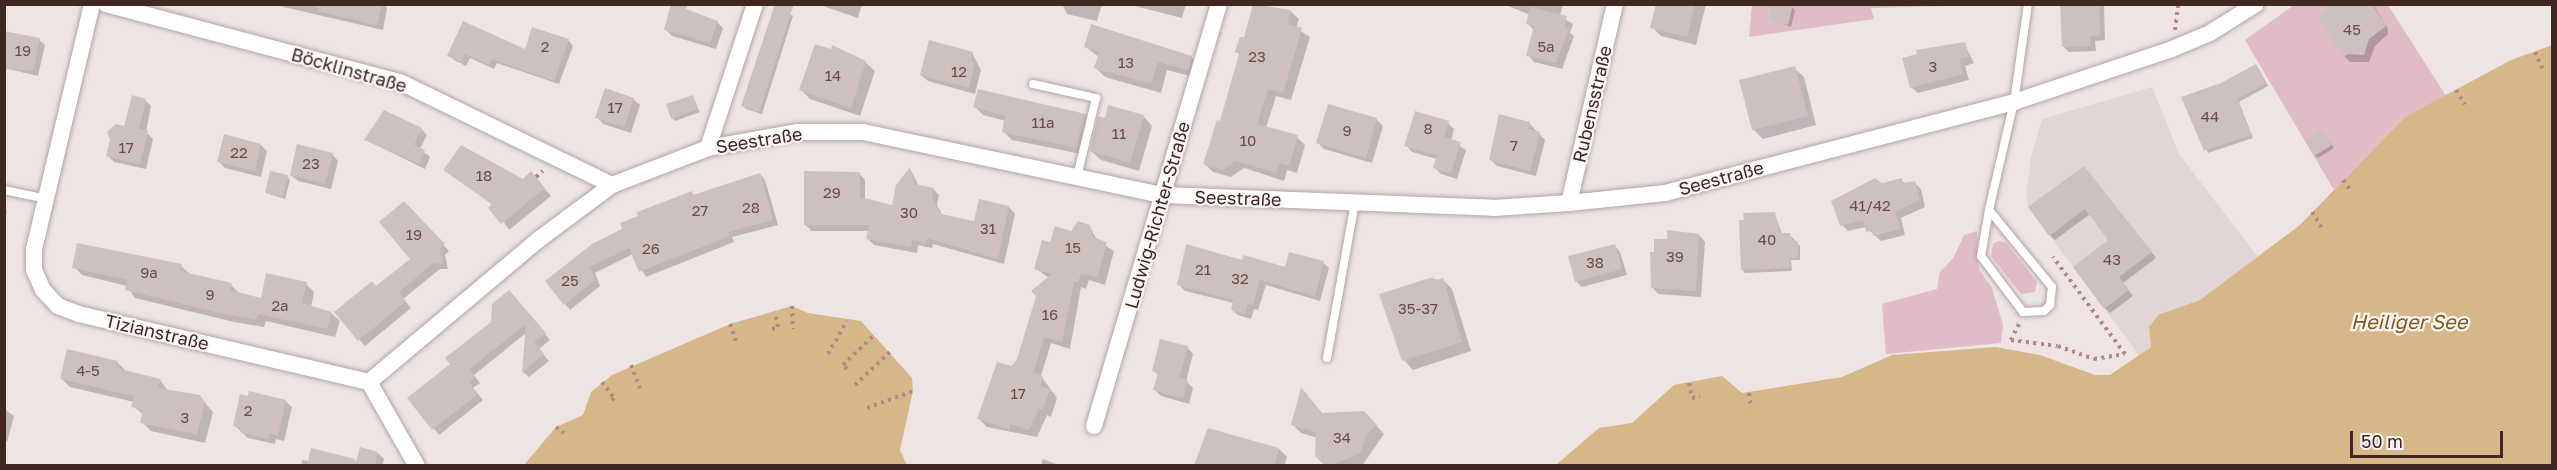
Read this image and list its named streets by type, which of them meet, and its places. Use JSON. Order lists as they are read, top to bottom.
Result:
{
  "streets": {
    "street": [
      "Böcklinstraße",
      "Rubensstraße",
      "Seestraße",
      "Ludwig-Richter-Straße",
      "Tizianstraße"
    ]
  },
  "crossings": [
    ["Böcklinstraße", "Seestraße"],
    ["Rubensstraße", "Seestraße"],
    ["Seestraße", "Ludwig-Richter-Straße"],
    ["Seestraße", "Tizianstraße"]
  ],
  "water": ["Heiliger See"],
  "house_numbers": [
    "45",
    "2",
    "5a",
    "19",
    "23",
    "13",
    "3",
    "12",
    "14",
    "17",
    "44",
    "11a",
    "8",
    "9",
    "11",
    "10",
    "7",
    "17",
    "22",
    "23",
    "18",
    "29",
    "41/42",
    "28",
    "27",
    "30",
    "31",
    "19",
    "40",
    "15",
    "26",
    "39",
    "43",
    "38",
    "21",
    "9a",
    "32",
    "25",
    "9",
    "2a",
    "35-37",
    "16",
    "4-5",
    "17",
    "2",
    "3",
    "34"
  ],
  "scale_bar": "50 m"
}
